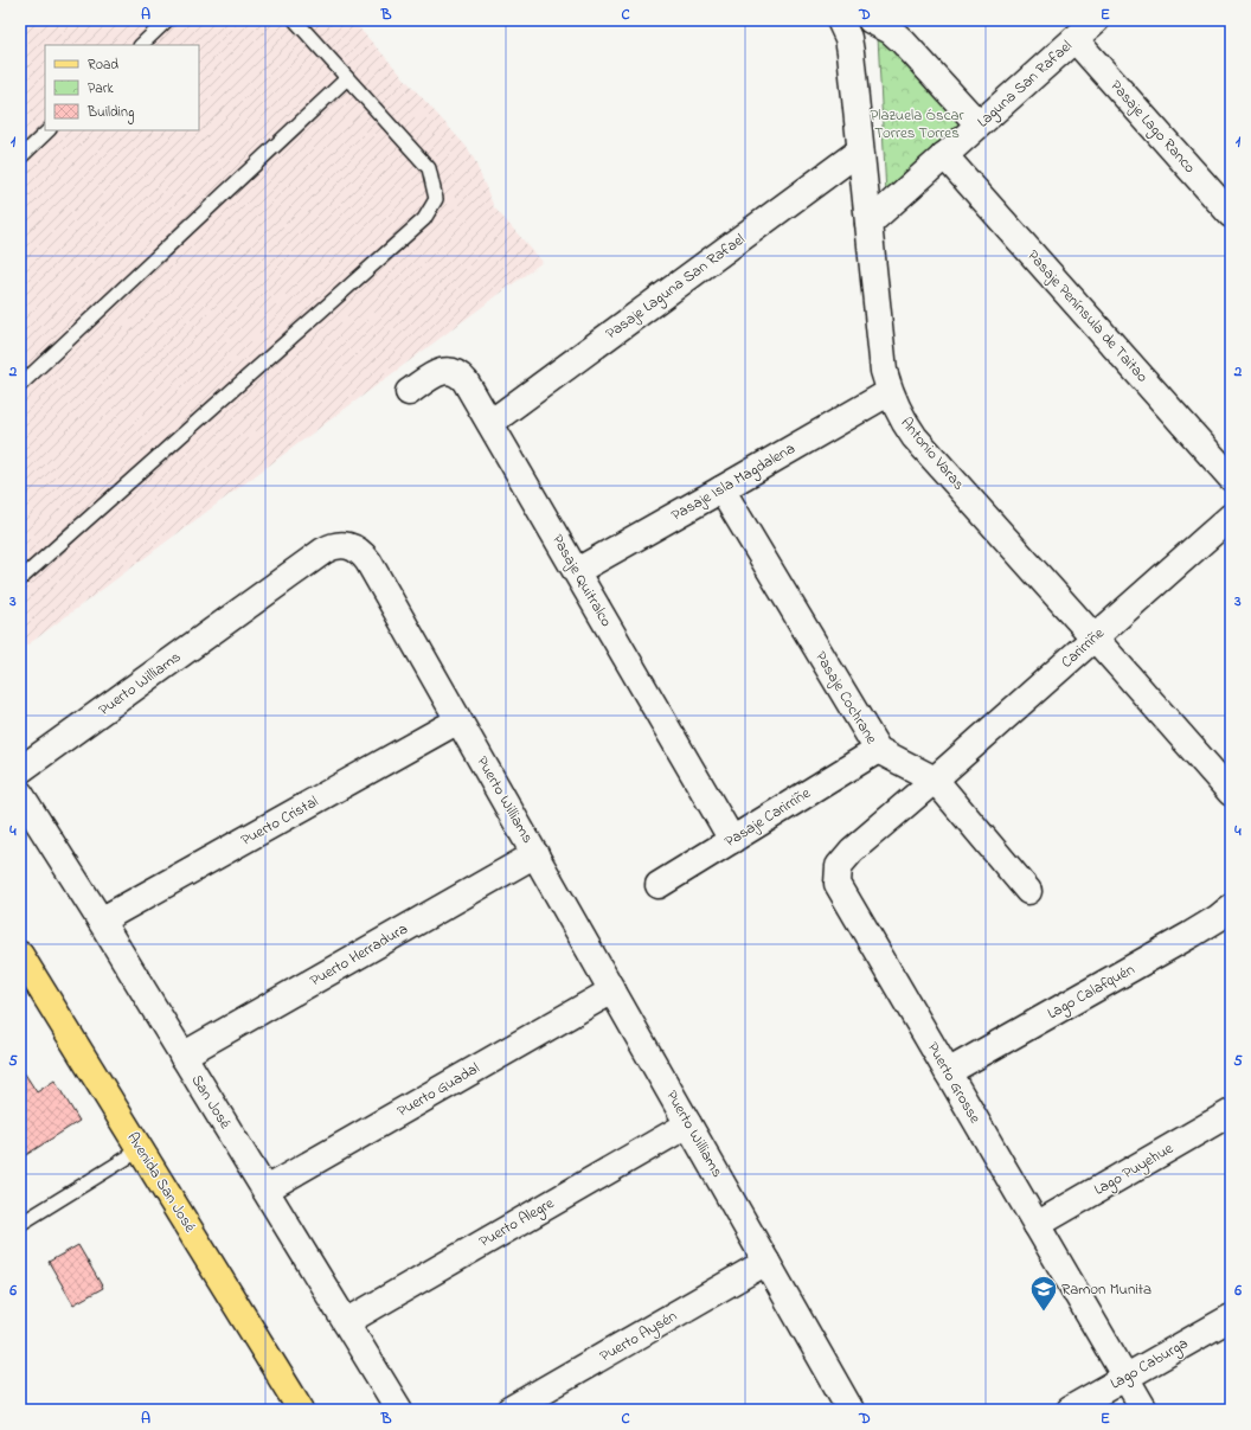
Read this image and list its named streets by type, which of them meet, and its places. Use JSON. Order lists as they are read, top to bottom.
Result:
{
  "streets": {
    "main road": ["Avenida San José"],
    "street": [
      "Laguna San Rafael",
      "Pasaje Lago Ranco",
      "Pasaje Laguna San Rafael",
      "Pasaje Península de Taitao",
      "Antonio Varas",
      "Pasaje Isla Magdalena",
      "Pasaje Quitralco",
      "Carirriñe",
      "Puerto Williams",
      "Pasaje Cochrane",
      "Pasaje Carirriñe",
      "Puerto Cristal",
      "Puerto Herradura",
      "Lago Calafquén",
      "Puerto Grosse",
      "Puerto Guadal",
      "San José",
      "Lago Puyehue",
      "Puerto Alegre",
      "Puerto Aysén",
      "Lago Caburga"
    ]
  },
  "crossings": [
    ["Laguna San Rafael", "Pasaje Lago Ranco"],
    ["Laguna San Rafael", "Pasaje Península de Taitao"],
    ["Laguna San Rafael", "Antonio Varas"],
    ["Pasaje Laguna San Rafael", "Antonio Varas"],
    ["Pasaje Laguna San Rafael", "Pasaje Quitralco"],
    ["Antonio Varas", "Pasaje Isla Magdalena"],
    ["Antonio Varas", "Carirriñe"],
    ["Pasaje Isla Magdalena", "Pasaje Quitralco"],
    ["Pasaje Isla Magdalena", "Pasaje Cochrane"],
    ["Pasaje Quitralco", "Pasaje Carirriñe"],
    ["Carirriñe", "Pasaje Cochrane"],
    ["Carirriñe", "Puerto Grosse"],
    ["Puerto Williams", "Puerto Cristal"],
    ["Puerto Williams", "Puerto Herradura"],
    ["Puerto Williams", "Puerto Guadal"],
    ["Puerto Williams", "Puerto Alegre"],
    ["Puerto Williams", "Puerto Aysén"],
    ["Pasaje Cochrane", "Pasaje Carirriñe"],
    ["Pasaje Cochrane", "Puerto Grosse"],
    ["Puerto Cristal", "San José"],
    ["Puerto Herradura", "San José"],
    ["Lago Calafquén", "Puerto Grosse"],
    ["Puerto Grosse", "Lago Puyehue"],
    ["Puerto Grosse", "Lago Caburga"],
    ["Puerto Guadal", "San José"],
    ["San José", "Puerto Alegre"]
  ],
  "parks": ["Plazuela Óscar Torres Torres"],
  "places": {
    "school or university": ["Ramon Munita"]
  },
  "legend": ["Road", "Park", "Building"],
  "grid": {
    "columns": [
      "A",
      "B",
      "C",
      "D",
      "E"
    ],
    "rows": [
      "1",
      "2",
      "3",
      "4",
      "5",
      "6"
    ]
  }
}
